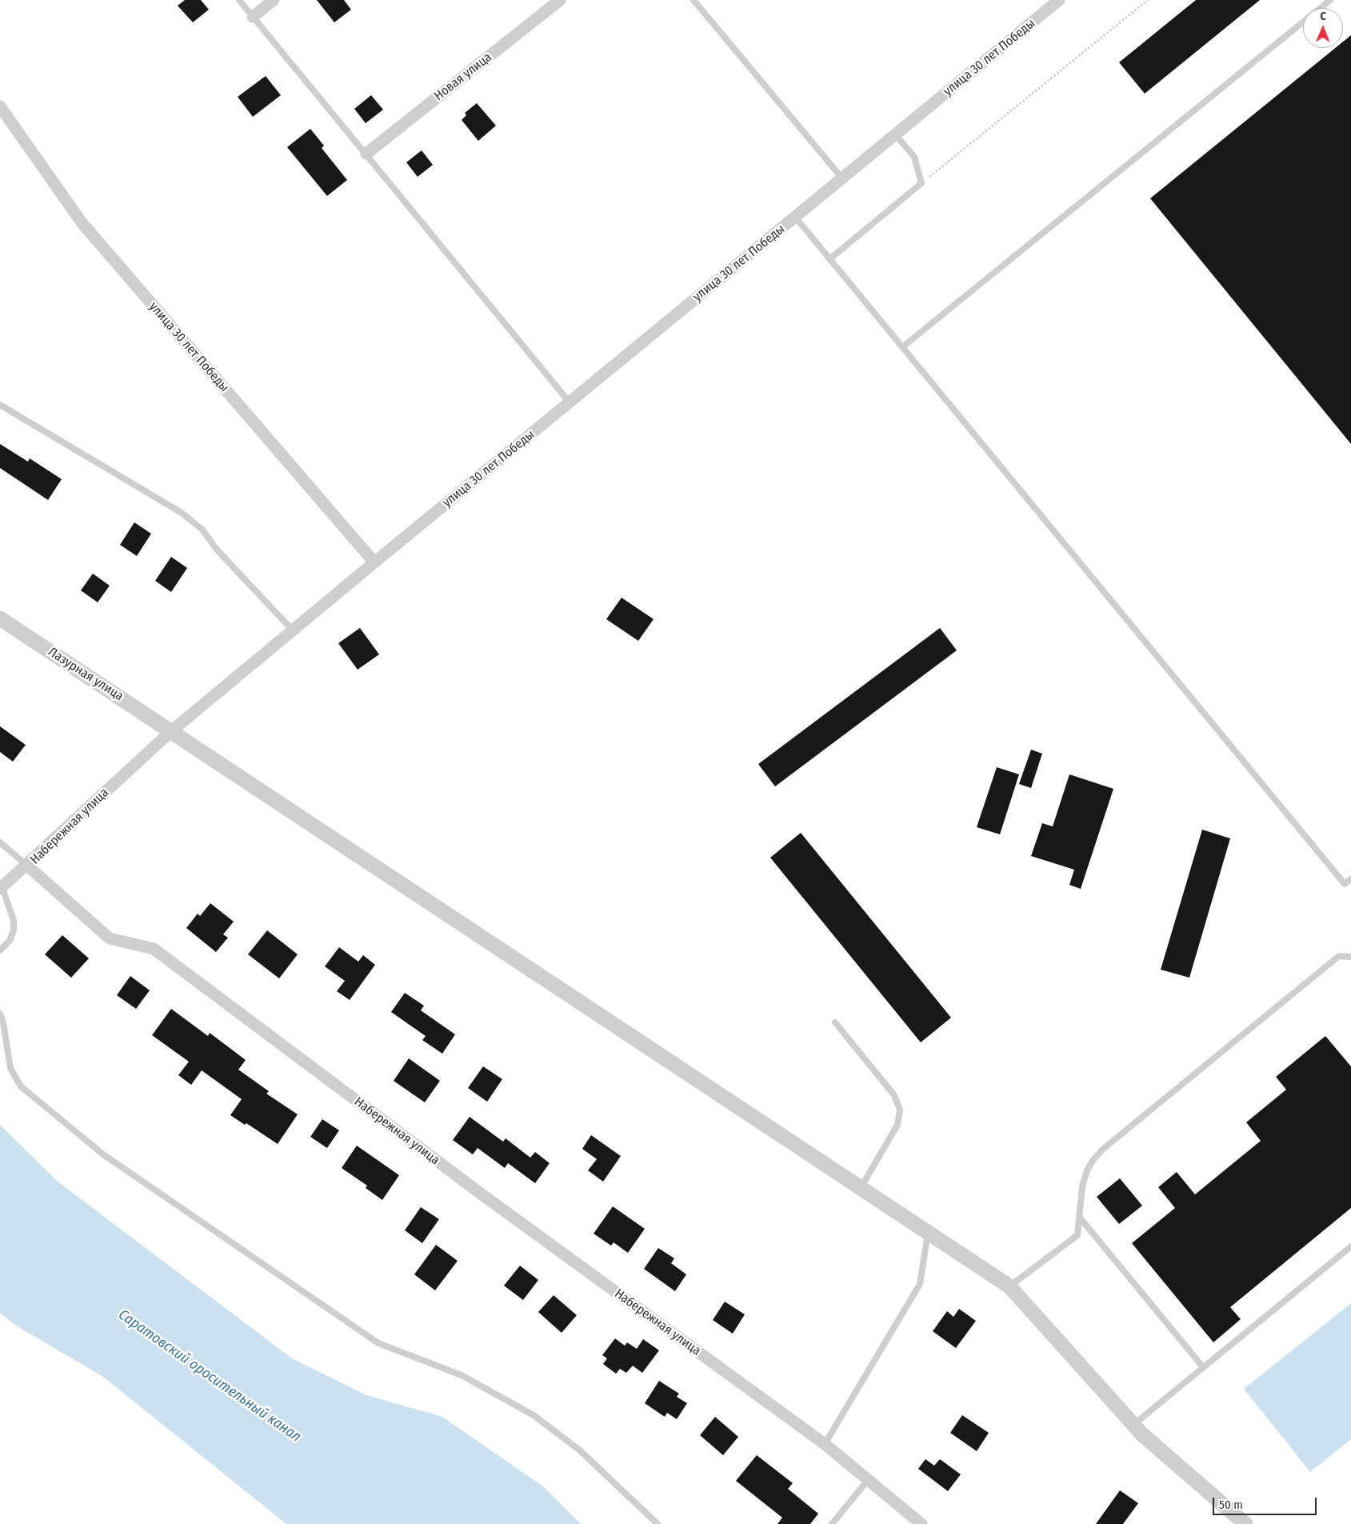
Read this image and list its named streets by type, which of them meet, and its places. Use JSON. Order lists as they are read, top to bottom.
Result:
{
  "streets": {
    "street": [
      "улица 30 лет Победы",
      "Новая улица",
      "Лазурная улица",
      "Набережная улица"
    ]
  },
  "crossings": [
    ["улица 30 лет Победы", "Набережная улица"],
    ["Лазурная улица", "Набережная улица"]
  ],
  "water": ["Саратовский оросительный канал"],
  "scale_bar": "50 m",
  "north": "top"
}
